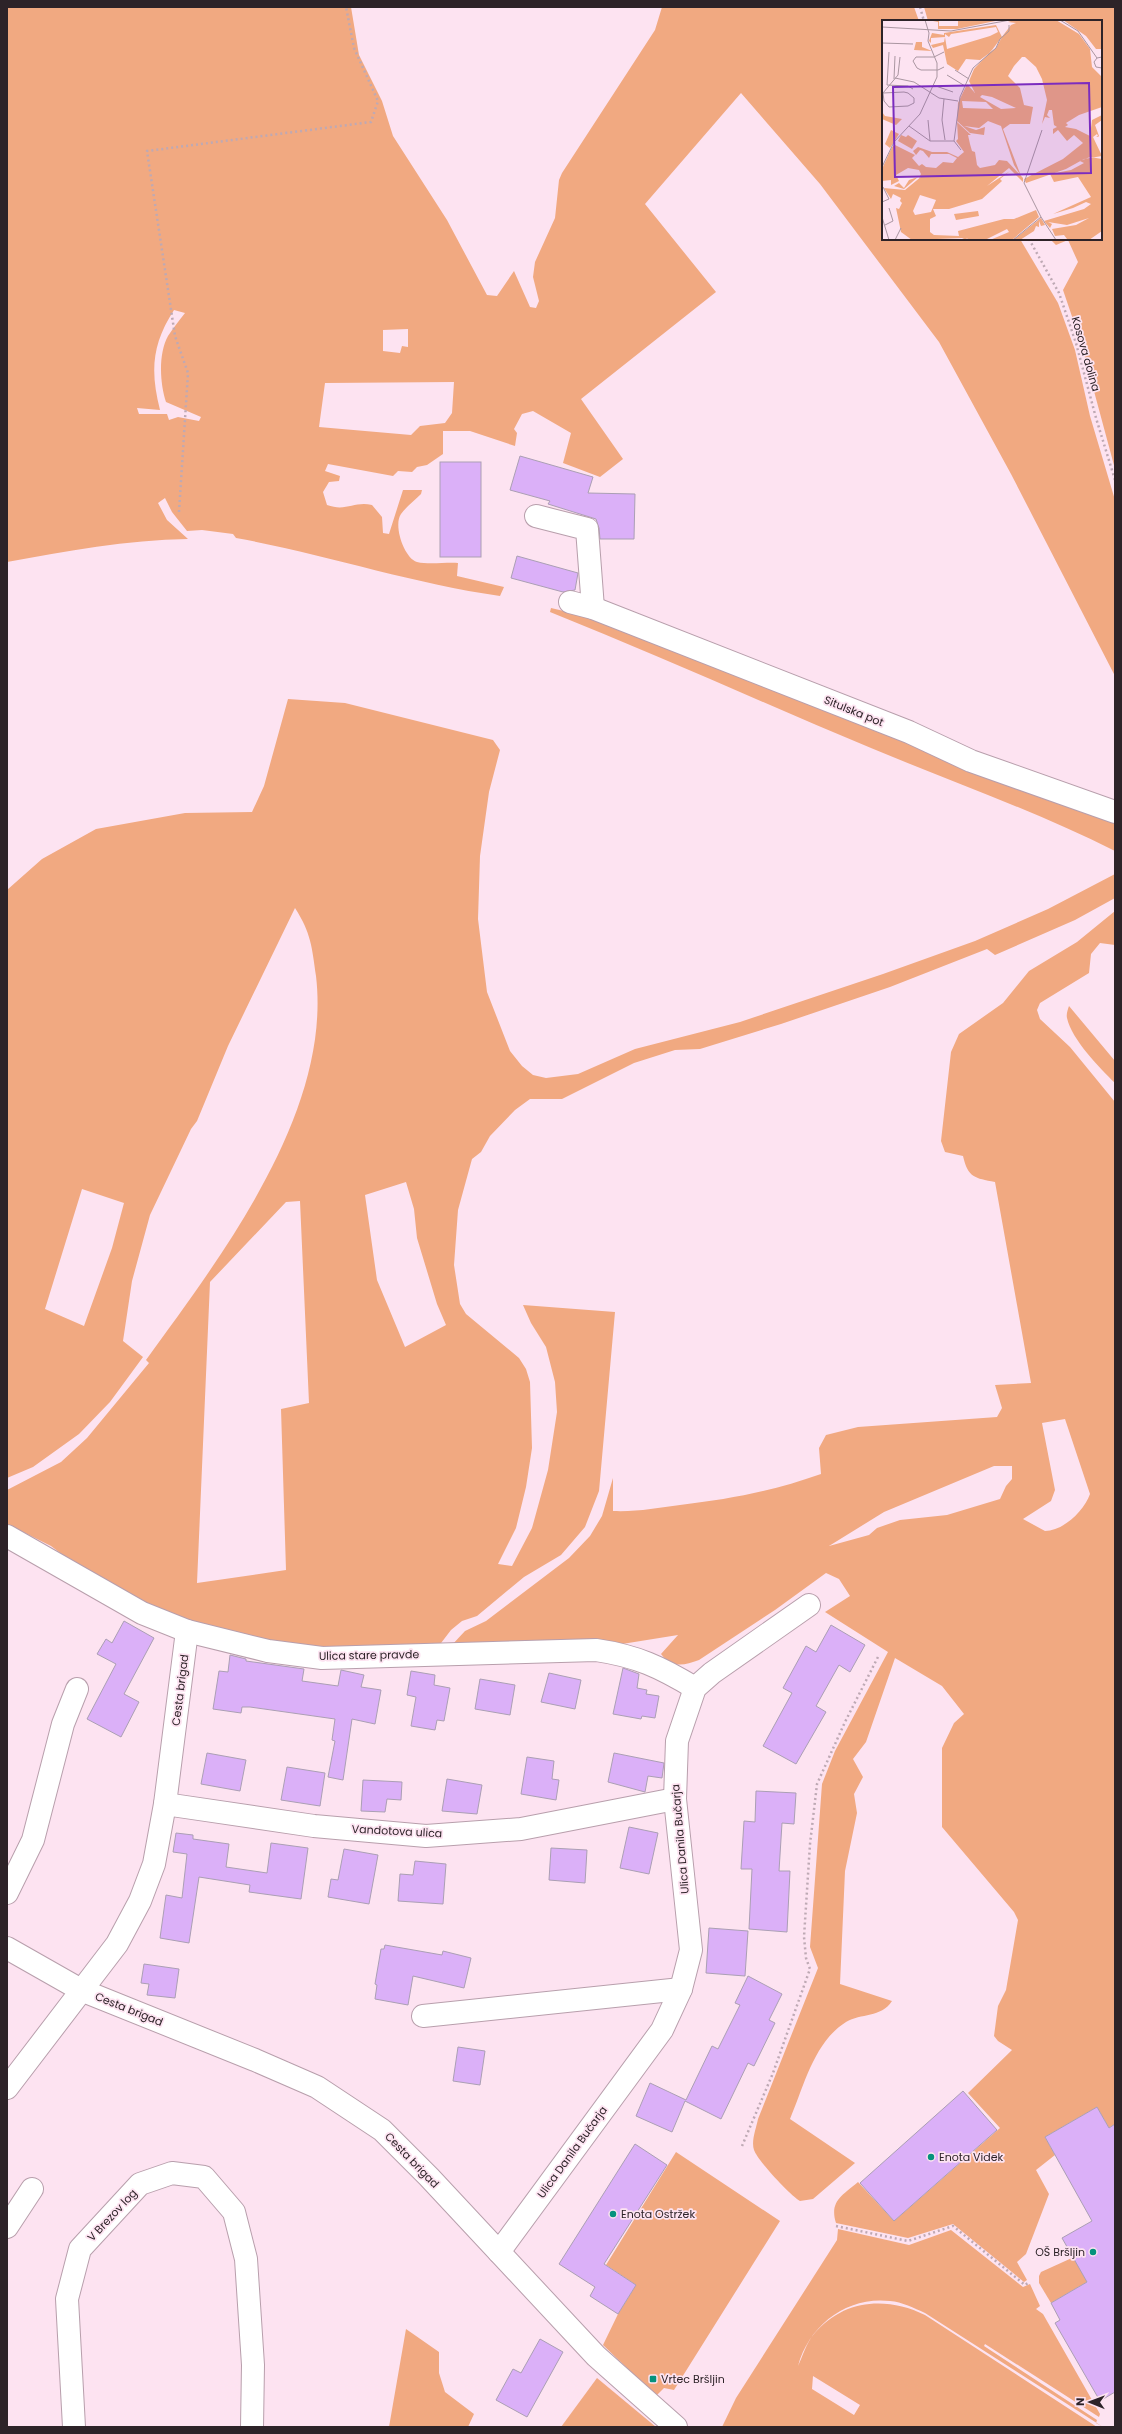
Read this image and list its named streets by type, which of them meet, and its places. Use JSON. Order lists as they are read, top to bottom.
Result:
{
  "streets": {
    "street": [
      "Situlska pot",
      "Ulica stare pravde",
      "Cesta brigad",
      "Vandotova ulica",
      "Ulica Danila Bučarja",
      "V Brezov log"
    ],
    "path": ["Kosova dolina"]
  },
  "crossings": [
    ["Ulica stare pravde", "Cesta brigad"],
    ["Ulica stare pravde", "Ulica Danila Bučarja"],
    ["Cesta brigad", "Vandotova ulica"],
    ["Cesta brigad", "Ulica Danila Bučarja"],
    ["Vandotova ulica", "Ulica Danila Bučarja"]
  ],
  "places": {
    "other": ["Enota Videk", "Enota Ostržek", "OŠ Bršljin"],
    "transit": ["Vrtec Bršljin"]
  },
  "north": "left"
}
